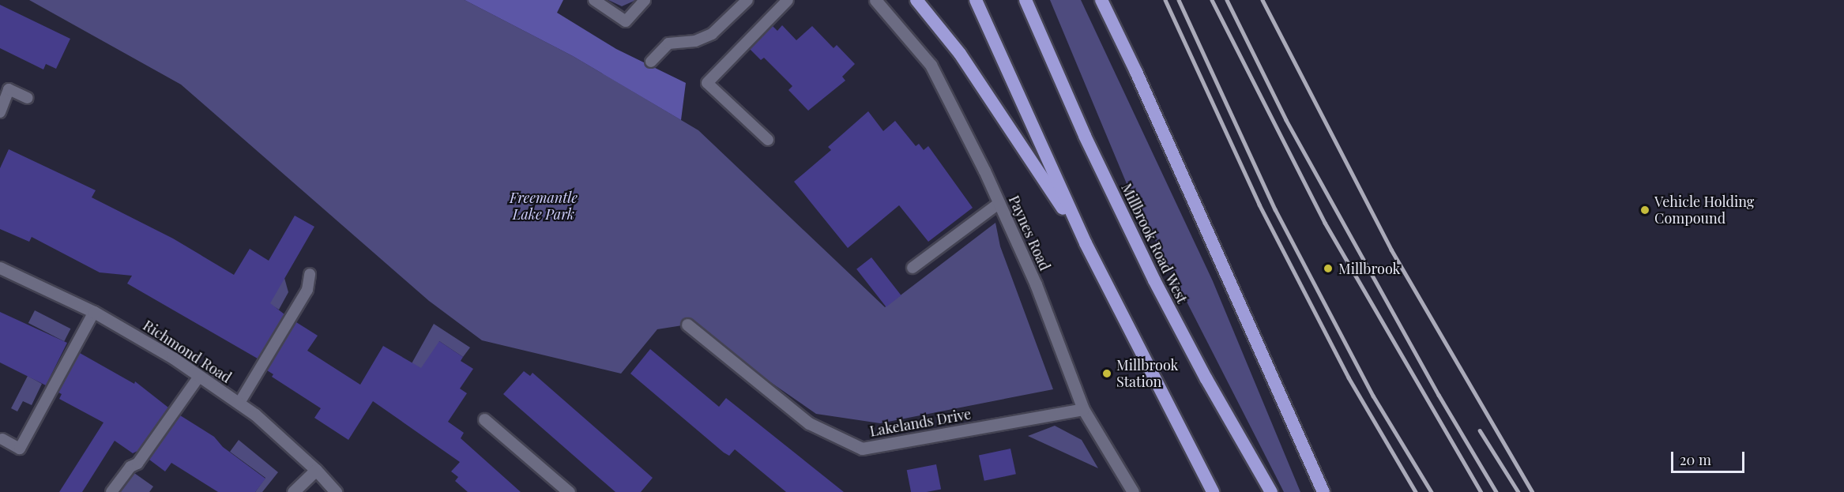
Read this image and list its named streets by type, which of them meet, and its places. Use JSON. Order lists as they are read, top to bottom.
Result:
{
  "streets": {
    "highway": ["Millbrook Road West"],
    "street": ["Paynes Road", "Richmond Road", "Lakelands Drive"]
  },
  "crossings": [
    ["Paynes Road", "Lakelands Drive"]
  ],
  "parks": ["Freemantle Lake Park"],
  "places": ["Vehicle Holding Compound", "Millbrook", "Millbrook Station"],
  "scale_bar": "20 m"
}
